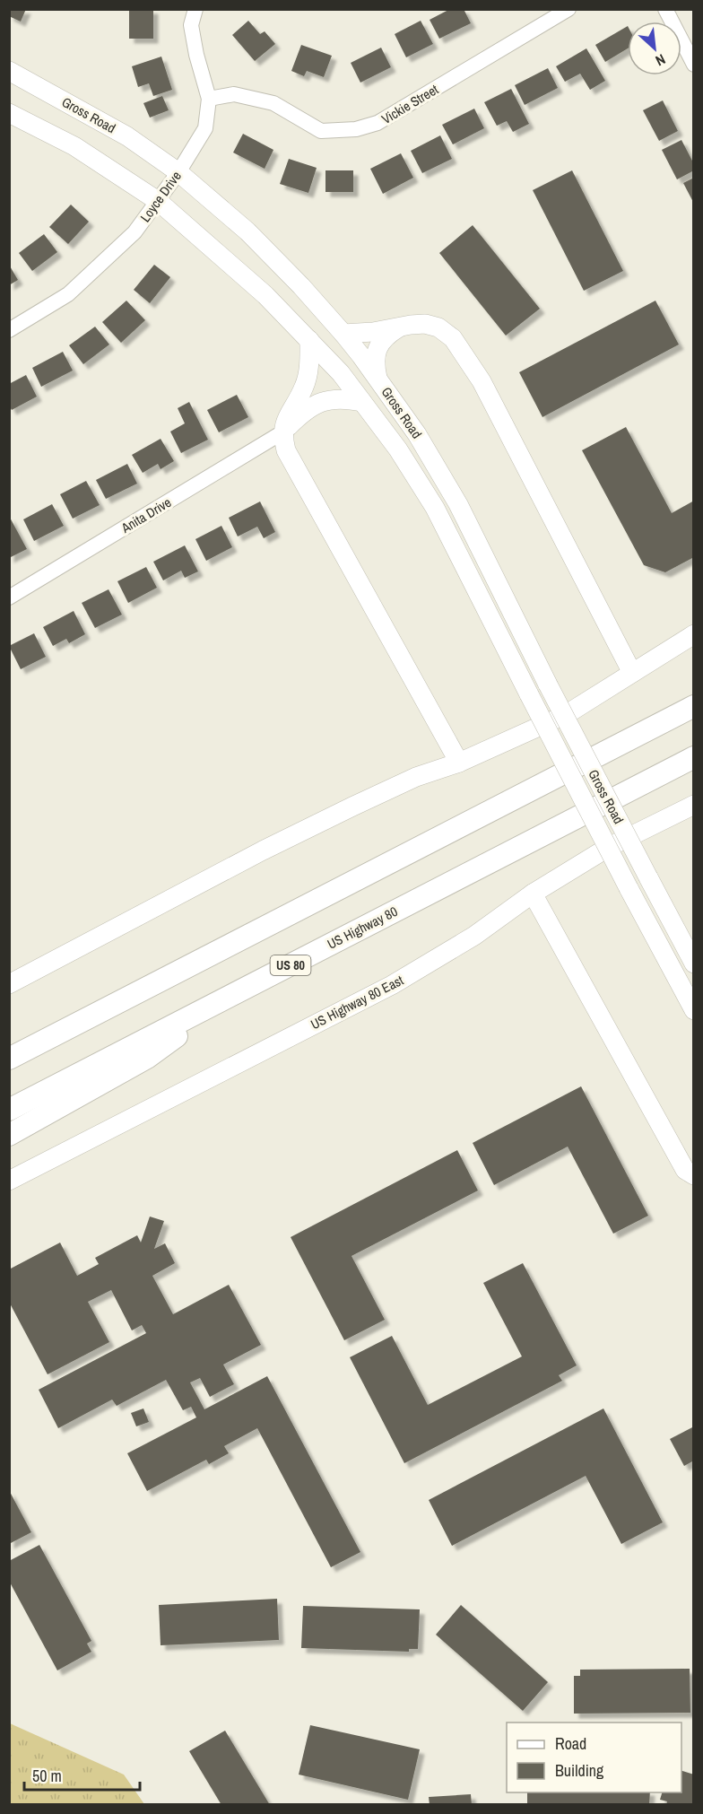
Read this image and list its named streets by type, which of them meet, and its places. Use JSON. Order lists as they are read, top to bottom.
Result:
{
  "streets": {
    "highway": ["US Highway 80", "US 80"],
    "main road": ["Gross Road", "US Highway 80 East"],
    "street": ["Vickie Street", "Loyce Drive", "Anita Drive"]
  },
  "crossings": [
    ["Vickie Street", "Loyce Drive"],
    ["Gross Road", "Loyce Drive"]
  ],
  "legend": ["Road", "Building"],
  "scale_bar": "50 m",
  "north": "bottom right"
}
